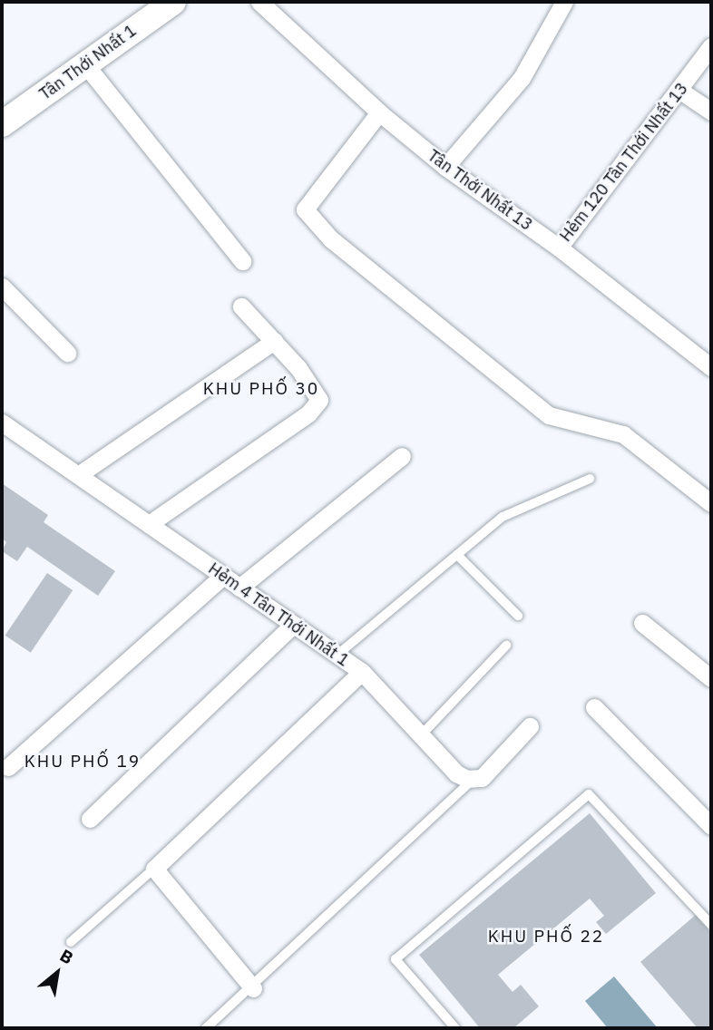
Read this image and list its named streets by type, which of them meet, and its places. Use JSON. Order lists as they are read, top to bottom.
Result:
{
  "streets": {
    "street": [
      "Tân Thới Nhất 1",
      "Hẻm 120 Tân Thới Nhất 13",
      "Tân Thới Nhất 13",
      "Hẻm 4 Tân Thới Nhất 1"
    ]
  },
  "crossings": [
    ["Hẻm 120 Tân Thới Nhất 13", "Tân Thới Nhất 13"]
  ],
  "districts": ["KHU PHỐ 30", "KHU PHỐ 19", "KHU PHỐ 22"],
  "north": "top right"
}
